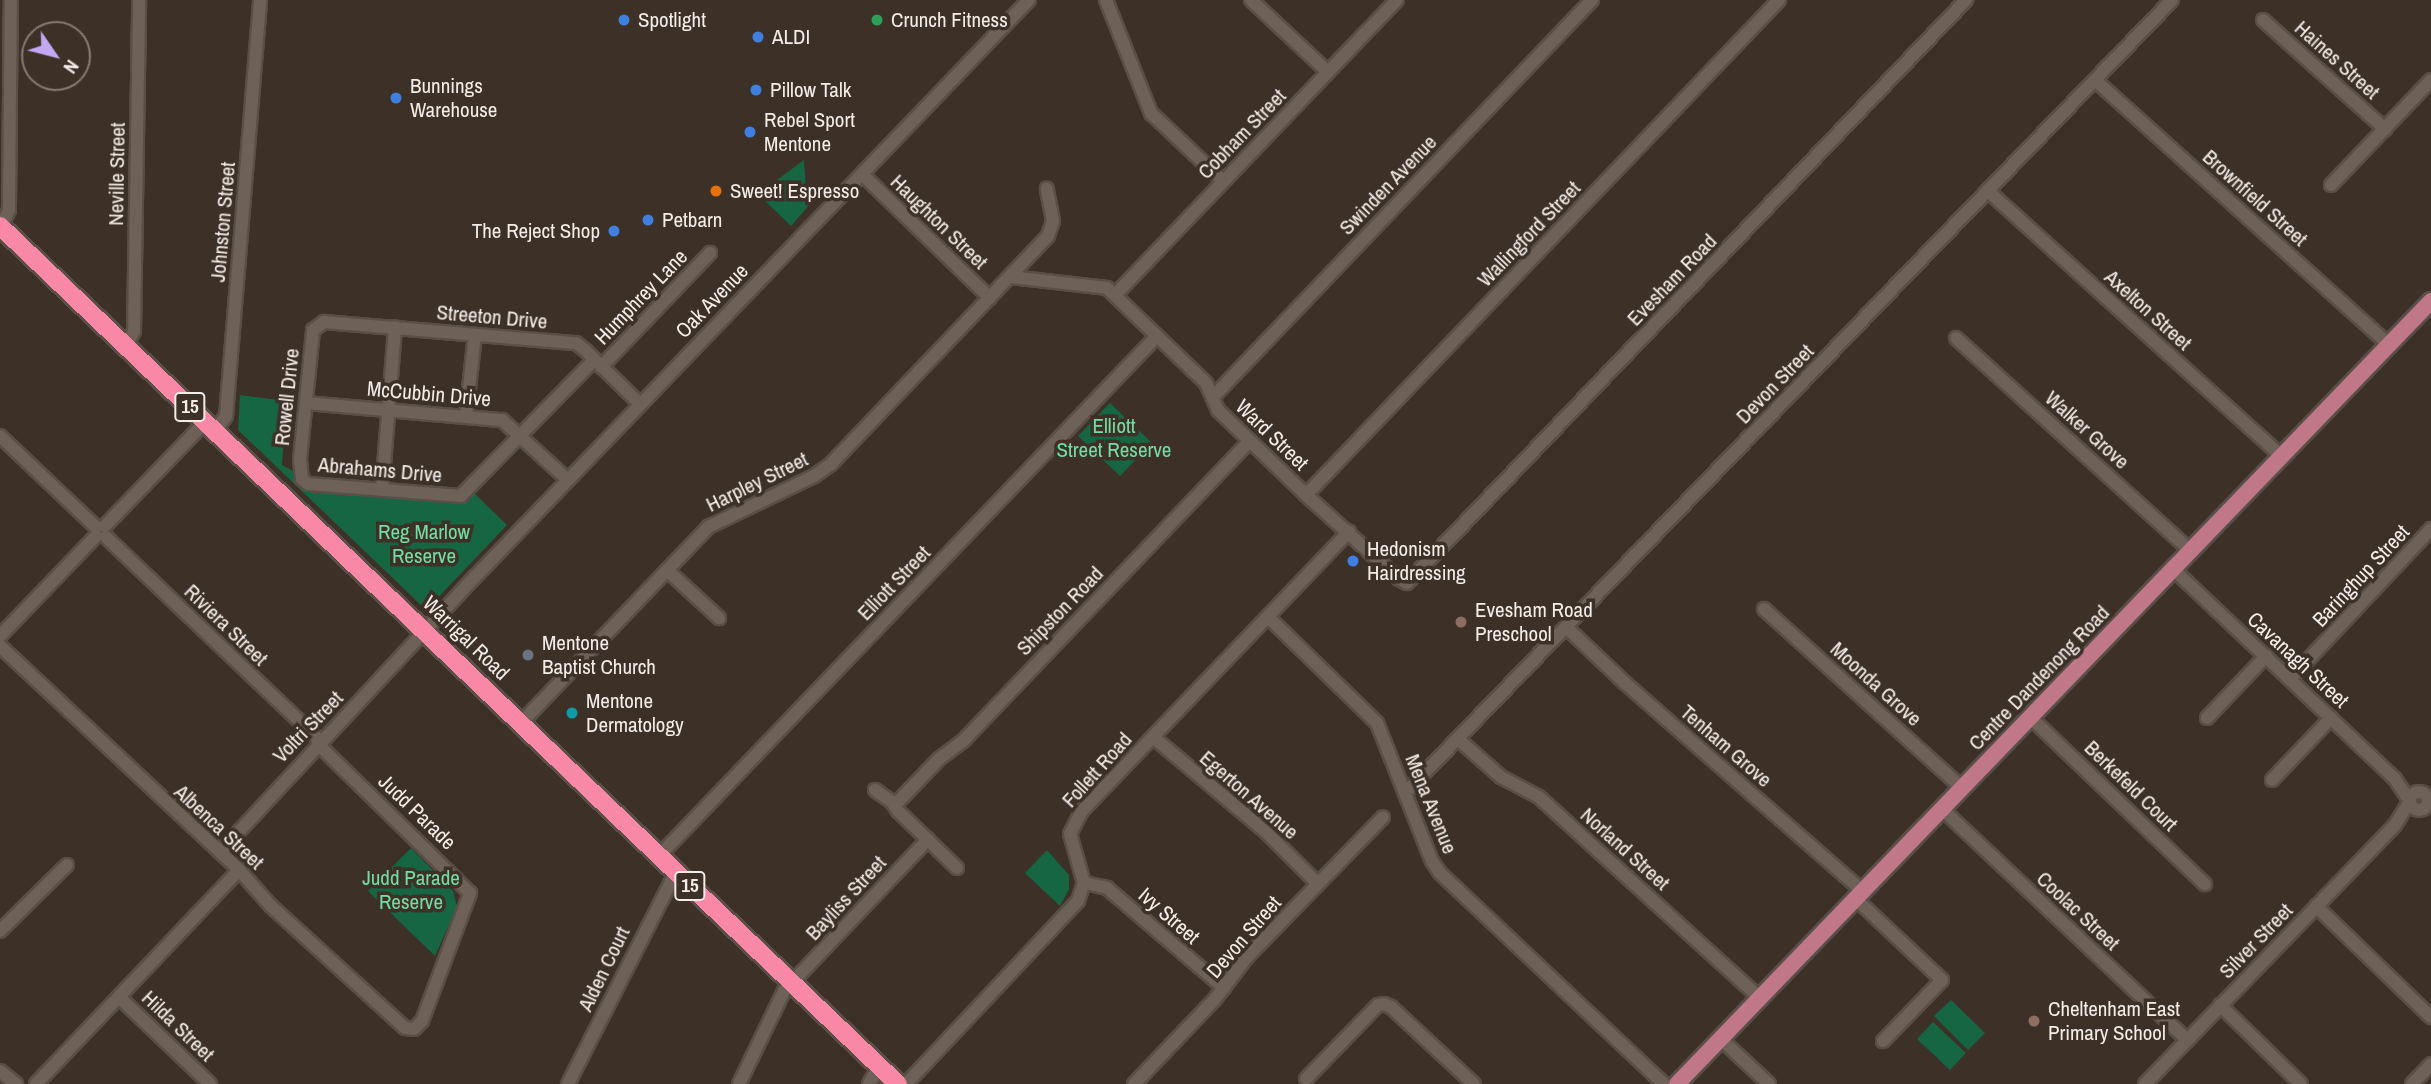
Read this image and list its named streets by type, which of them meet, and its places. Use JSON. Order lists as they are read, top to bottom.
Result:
{
  "streets": {
    "highway": ["15", "Warrigal Road"],
    "main road": ["Centre Dandenong Road"],
    "street": [
      "Haines Street",
      "Cobham Street",
      "Neville Street",
      "Swinden Avenue",
      "Brownfield Street",
      "Johnston Street",
      "Haughton Street",
      "Wallingford Street",
      "Evesham Road",
      "Humphrey Lane",
      "Oak Avenue",
      "Axelton Street",
      "Streeton Drive",
      "Devon Street",
      "McCubbin Drive",
      "Rowell Drive",
      "Walker Grove",
      "Ward Street",
      "Abrahams Drive",
      "Harpley Street",
      "Baringhup Street",
      "Elliott Street",
      "Shipston Road",
      "Riviera Street",
      "Cavanagh Street",
      "Moonda Grove",
      "Voltri Street",
      "Tenham Grove",
      "Follett Road",
      "Berkefeld Court",
      "Egerton Avenue",
      "Mena Avenue",
      "Judd Parade",
      "Albenca Street",
      "Norland Street",
      "Bayliss Street",
      "Coolac Street",
      "Ivy Street",
      "Silver Street",
      "Alden Court",
      "Hilda Street"
    ]
  },
  "crossings": [
    ["Cobham Street", "Ward Street"],
    ["Neville Street", "Warrigal Road"],
    ["Swinden Avenue", "Ward Street"],
    ["Brownfield Street", "Devon Street"],
    ["Brownfield Street", "Centre Dandenong Road"],
    ["Johnston Street", "Warrigal Road"],
    ["Haughton Street", "Oak Avenue"],
    ["Haughton Street", "Harpley Street"],
    ["Wallingford Street", "Ward Street"],
    ["Evesham Road", "Ward Street"],
    ["Humphrey Lane", "Streeton Drive"],
    ["Humphrey Lane", "McCubbin Drive"],
    ["Humphrey Lane", "Abrahams Drive"],
    ["Oak Avenue", "Streeton Drive"],
    ["Oak Avenue", "McCubbin Drive"],
    ["Oak Avenue", "Warrigal Road"],
    ["Oak Avenue", "Voltri Street"],
    ["Axelton Street", "Devon Street"],
    ["Axelton Street", "Centre Dandenong Road"],
    ["Streeton Drive", "Rowell Drive"],
    ["Devon Street", "Tenham Grove"],
    ["Devon Street", "Egerton Avenue"],
    ["Devon Street", "Mena Avenue"],
    ["Devon Street", "Norland Street"],
    ["Devon Street", "Ivy Street"],
    ["McCubbin Drive", "Rowell Drive"],
    ["Rowell Drive", "Abrahams Drive"],
    ["Walker Grove", "Centre Dandenong Road"],
    ["Ward Street", "Harpley Street"],
    ["Ward Street", "Elliott Street"],
    ["Ward Street", "Shipston Road"],
    ["Ward Street", "Follett Road"],
    ["Harpley Street", "Warrigal Road"],
    ["Baringhup Street", "Cavanagh Street"],
    ["Elliott Street", "Warrigal Road"],
    ["Riviera Street", "Voltri Street"],
    ["Riviera Street", "Judd Parade"],
    ["Warrigal Road", "Voltri Street"],
    ["Warrigal Road", "Bayliss Street"],
    ["Warrigal Road", "Alden Court"],
    ["Cavanagh Street", "Centre Dandenong Road"],
    ["Cavanagh Street", "Silver Street"],
    ["Centre Dandenong Road", "Moonda Grove"],
    ["Centre Dandenong Road", "Tenham Grove"],
    ["Centre Dandenong Road", "Berkefeld Court"],
    ["Centre Dandenong Road", "Norland Street"],
    ["Centre Dandenong Road", "Coolac Street"],
    ["Voltri Street", "Judd Parade"],
    ["Voltri Street", "Albenca Street"],
    ["Follett Road", "Egerton Avenue"],
    ["Follett Road", "Mena Avenue"],
    ["Follett Road", "Ivy Street"],
    ["Judd Parade", "Albenca Street"],
    ["Coolac Street", "Silver Street"]
  ],
  "parks": ["Elliott Street Reserve", "Reg Marlow Reserve", "Judd Parade Reserve"],
  "places": [
    "Spotlight",
    "Crunch Fitness",
    "ALDI",
    "Pillow Talk",
    "Bunnings Warehouse",
    "Rebel Sport Mentone",
    "Sweet! Espresso",
    "Petbarn",
    "The Reject Shop",
    "Hedonism Hairdressing",
    "Evesham Road Preschool",
    "Mentone Baptist Church",
    "Mentone Dermatology",
    "Cheltenham East Primary School"
  ],
  "north": "bottom right"
}
